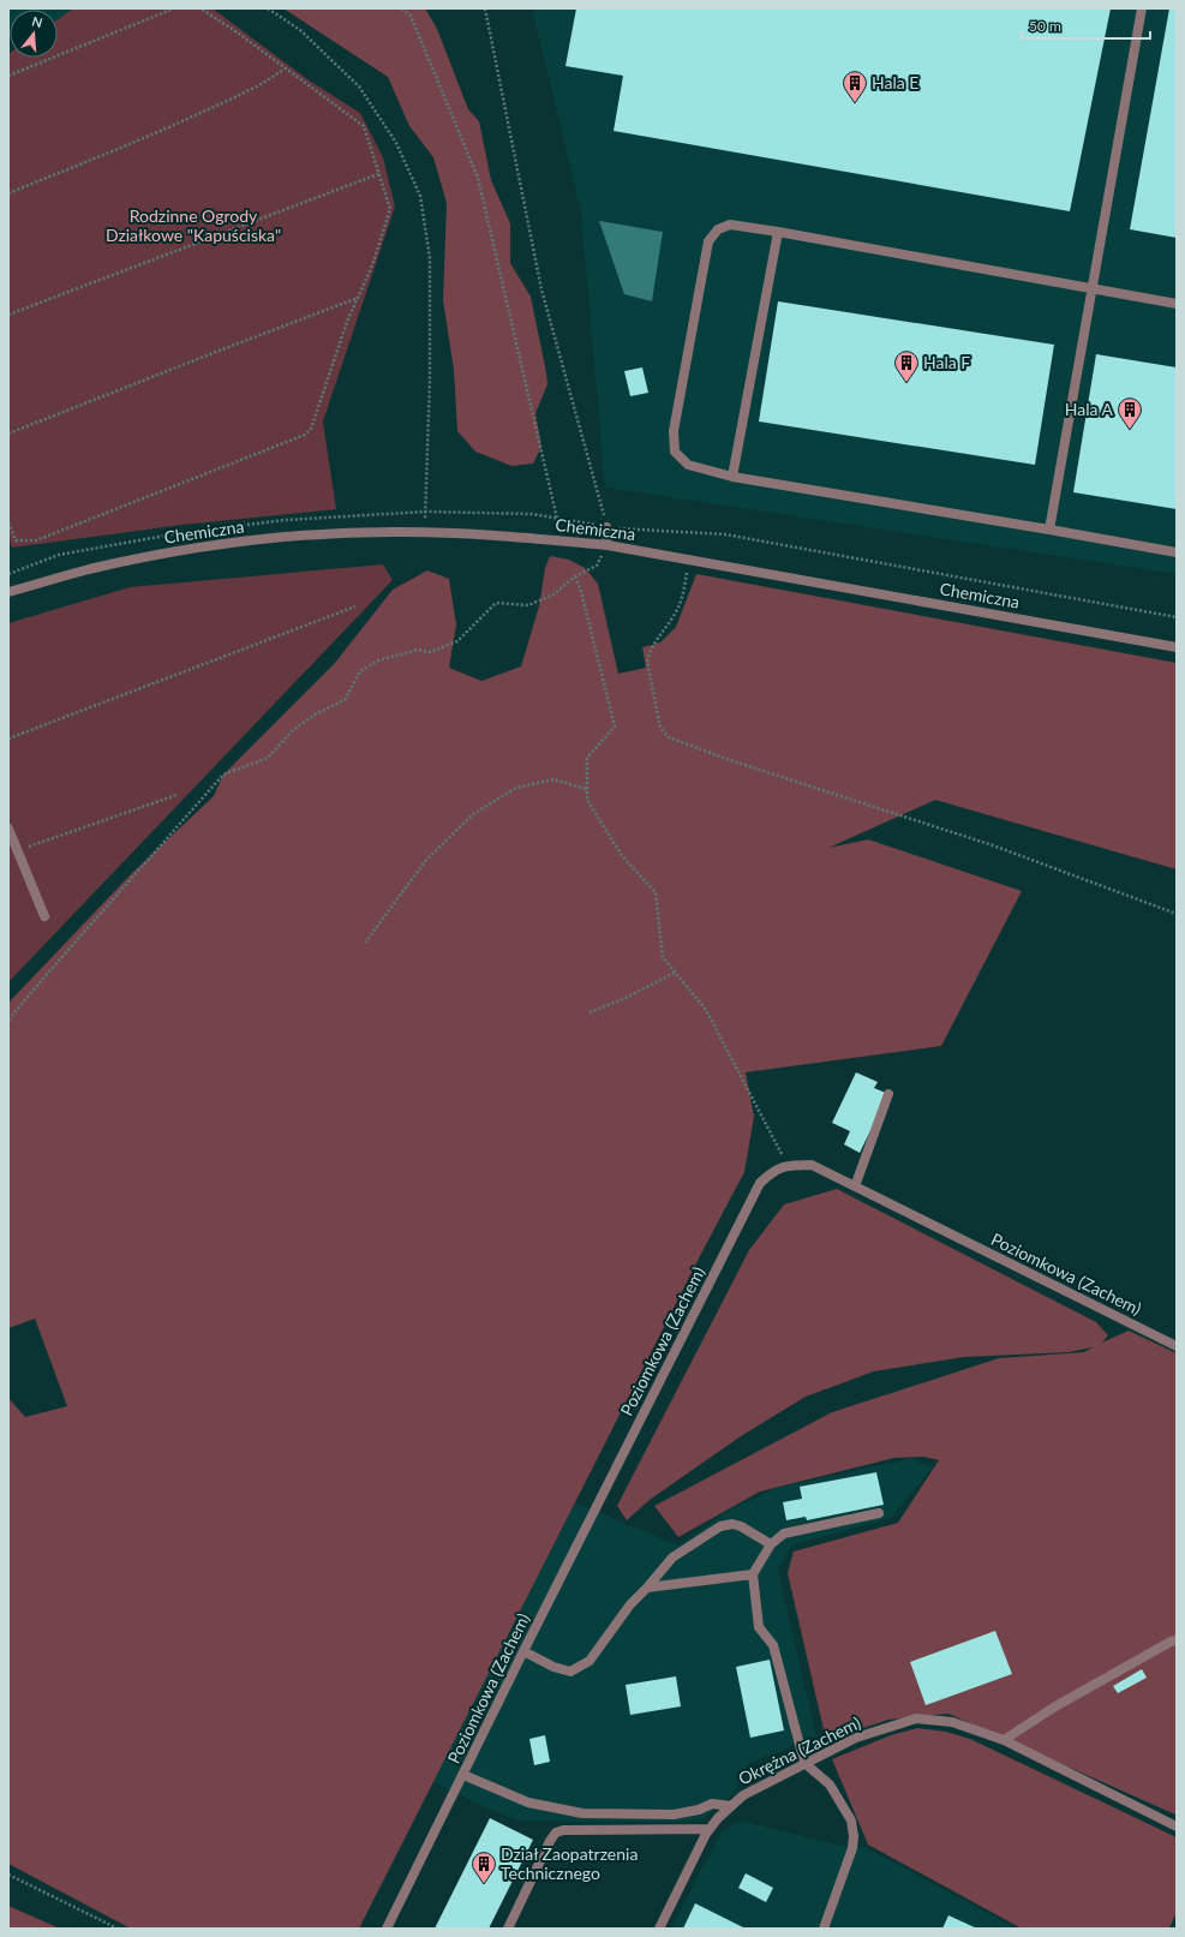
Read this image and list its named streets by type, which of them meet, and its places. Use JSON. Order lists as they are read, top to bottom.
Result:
{
  "streets": {
    "street": ["Chemiczna", "Poziomkowa (Zachem)", "Okrężna (Zachem)"]
  },
  "parks": ["Rodzinne Ogrody Działkowe \"Kapuściska\""],
  "places": {
    "building": [
      "Hala E",
      "Hala F",
      "Hala A",
      "Dział Zaopatrzenia Technicznego"
    ]
  },
  "scale_bar": "50 m",
  "north": "top"
}
